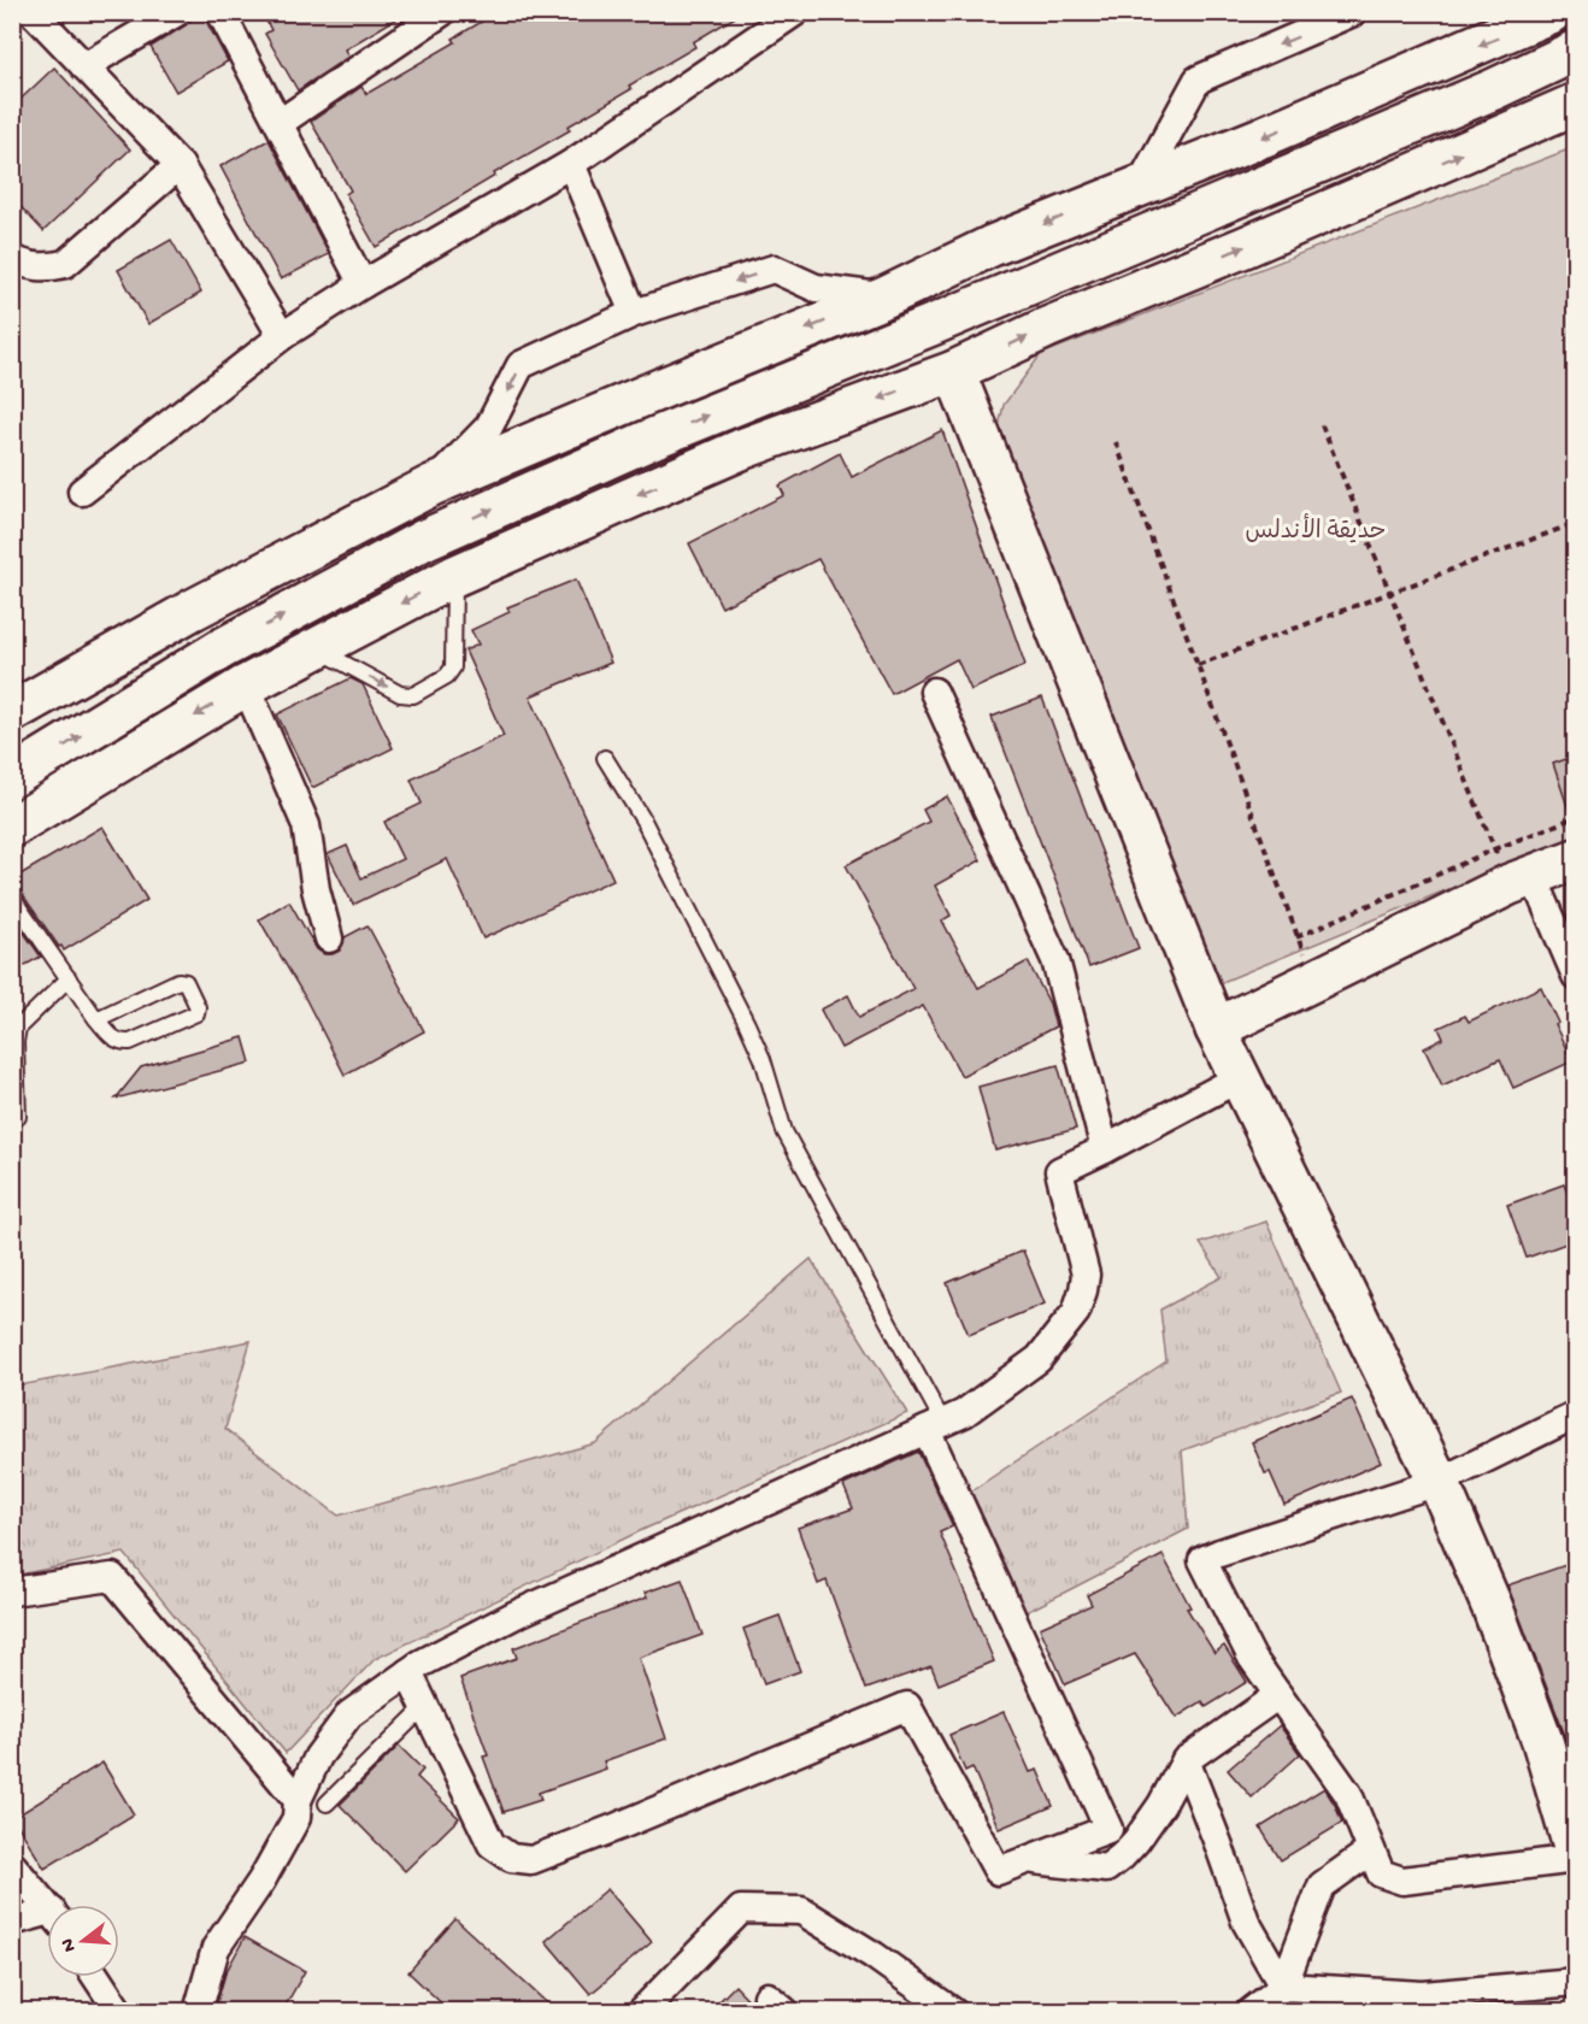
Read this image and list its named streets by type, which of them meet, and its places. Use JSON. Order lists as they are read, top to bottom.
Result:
{
  "parks": ["حديقة الأندلس"],
  "north": "left"
}
